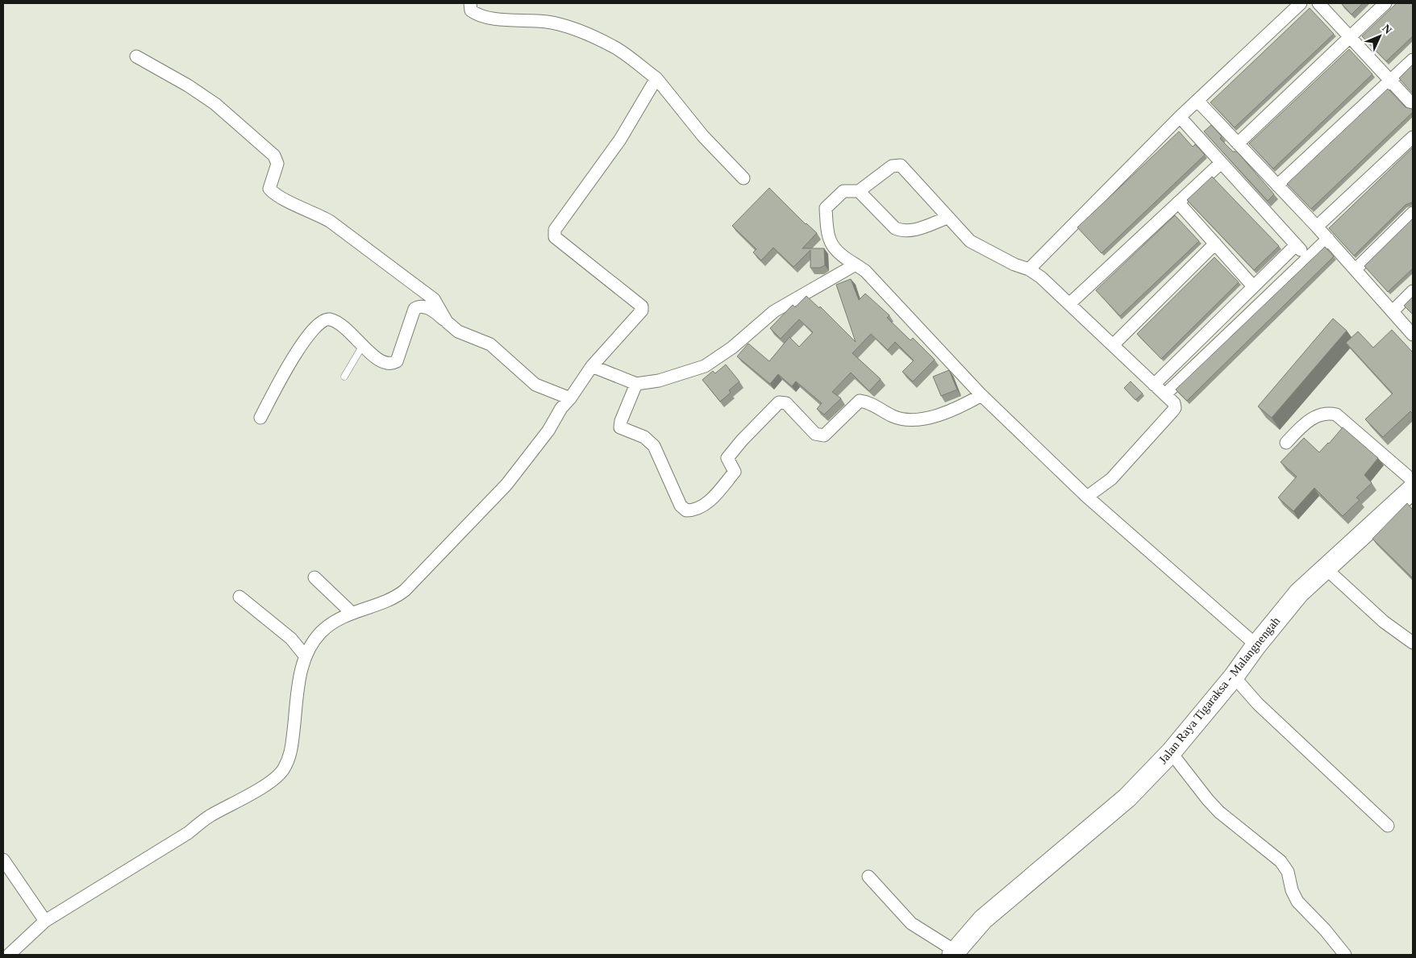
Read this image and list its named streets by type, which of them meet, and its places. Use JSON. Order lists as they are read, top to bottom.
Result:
{
  "streets": {
    "main road": ["Jalan Raya Tigaraksa - Malangnengah"]
  },
  "north": "top right"
}
